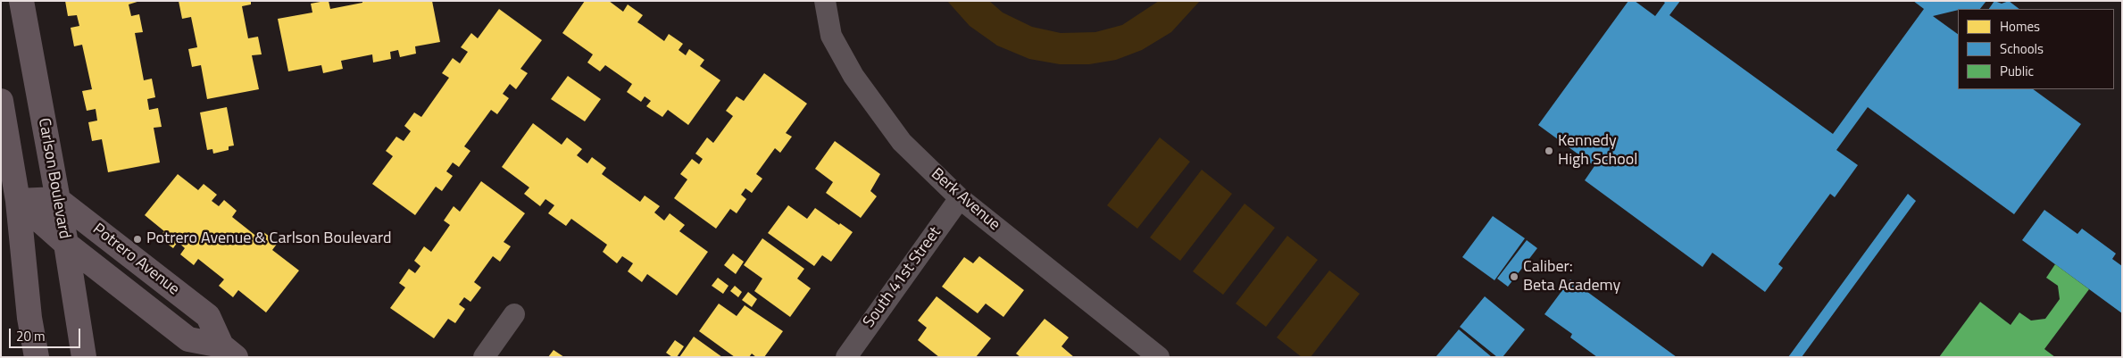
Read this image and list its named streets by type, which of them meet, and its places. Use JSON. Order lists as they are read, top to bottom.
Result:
{
  "streets": {
    "main road": ["Carlson Boulevard", "Potrero Avenue"],
    "street": ["Berk Avenue", "South 41st Street"]
  },
  "crossings": [
    ["Carlson Boulevard", "Potrero Avenue"],
    ["Berk Avenue", "South 41st Street"]
  ],
  "places": ["Kennedy High School", "Potrero Avenue & Carlson Boulevard", "Caliber: Beta Academy"],
  "legend": ["Homes", "Schools", "Public"],
  "scale_bar": "20 m"
}
